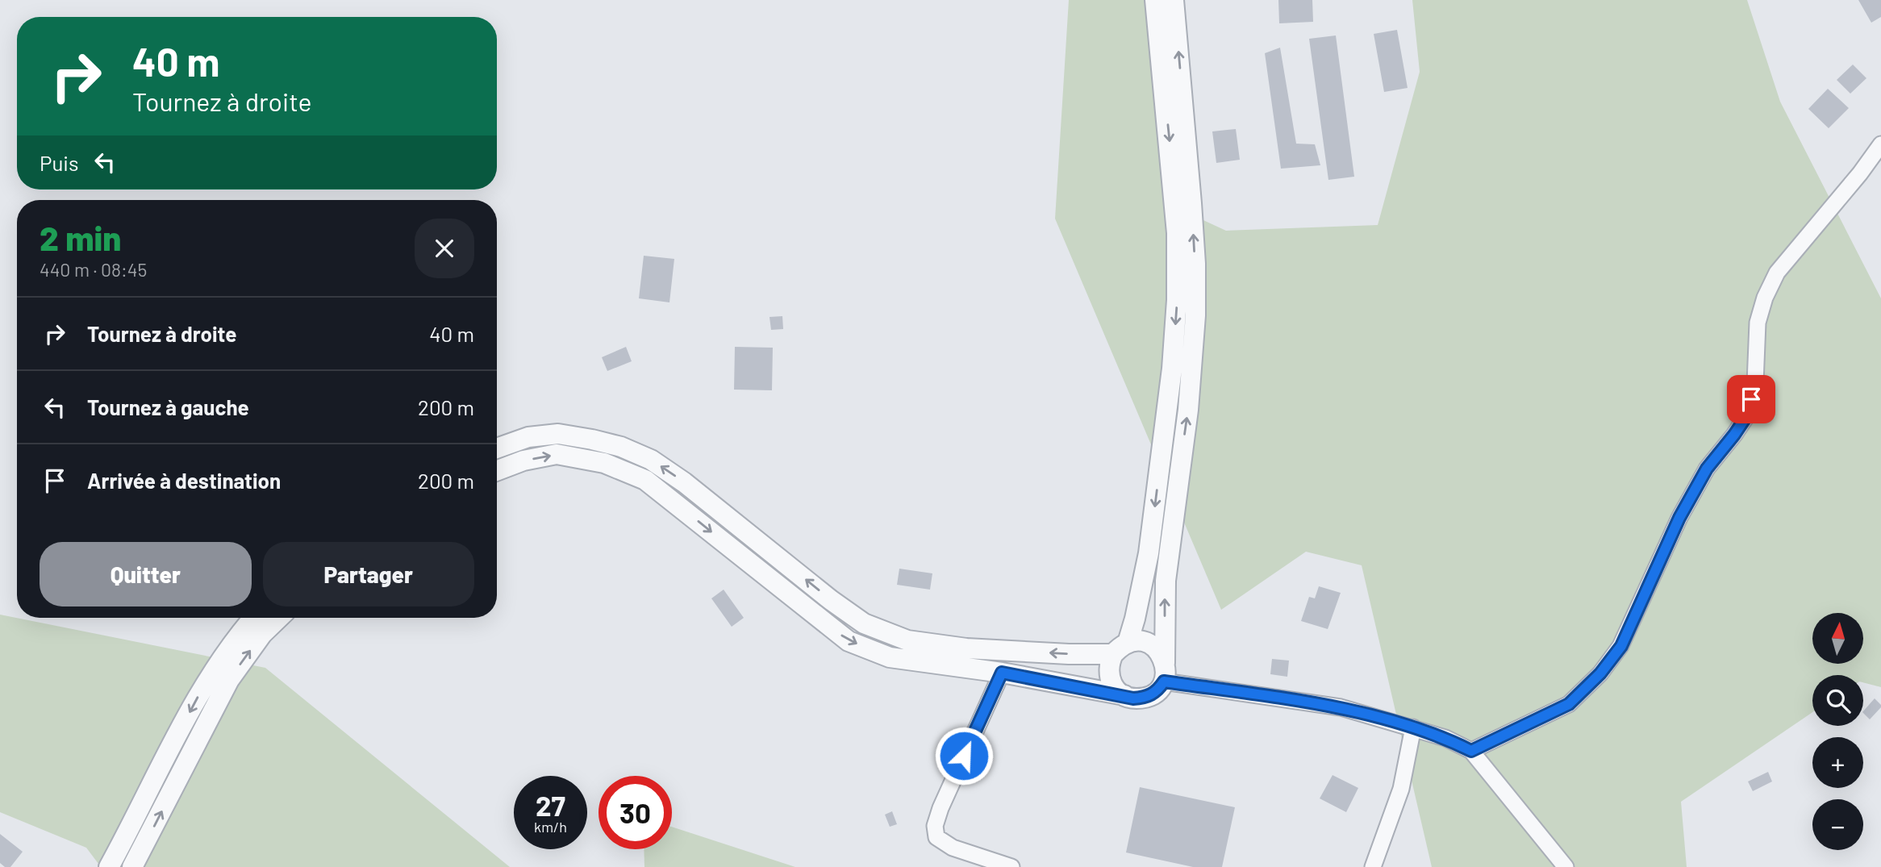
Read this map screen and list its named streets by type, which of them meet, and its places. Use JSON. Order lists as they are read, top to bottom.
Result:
{
  "north": "top",
  "page": {
    "turn": ["40 m", "Tournez à droite"],
    "then": "Puis",
    "heading": ["2 min", "440 m · 08:45"],
    "list": [
      {
        "name": "Tournez à droite",
        "value": "40 m"
      },
      {
        "name": "Tournez à gauche",
        "value": "200 m"
      },
      {
        "name": "Arrivée à destination",
        "value": "200 m"
      }
    ],
    "buttons": ["Quitter", "Partager"],
    "map_buttons": ["+", "−"],
    "speed": "27 km/h",
    "limit": "30"
  }
}
